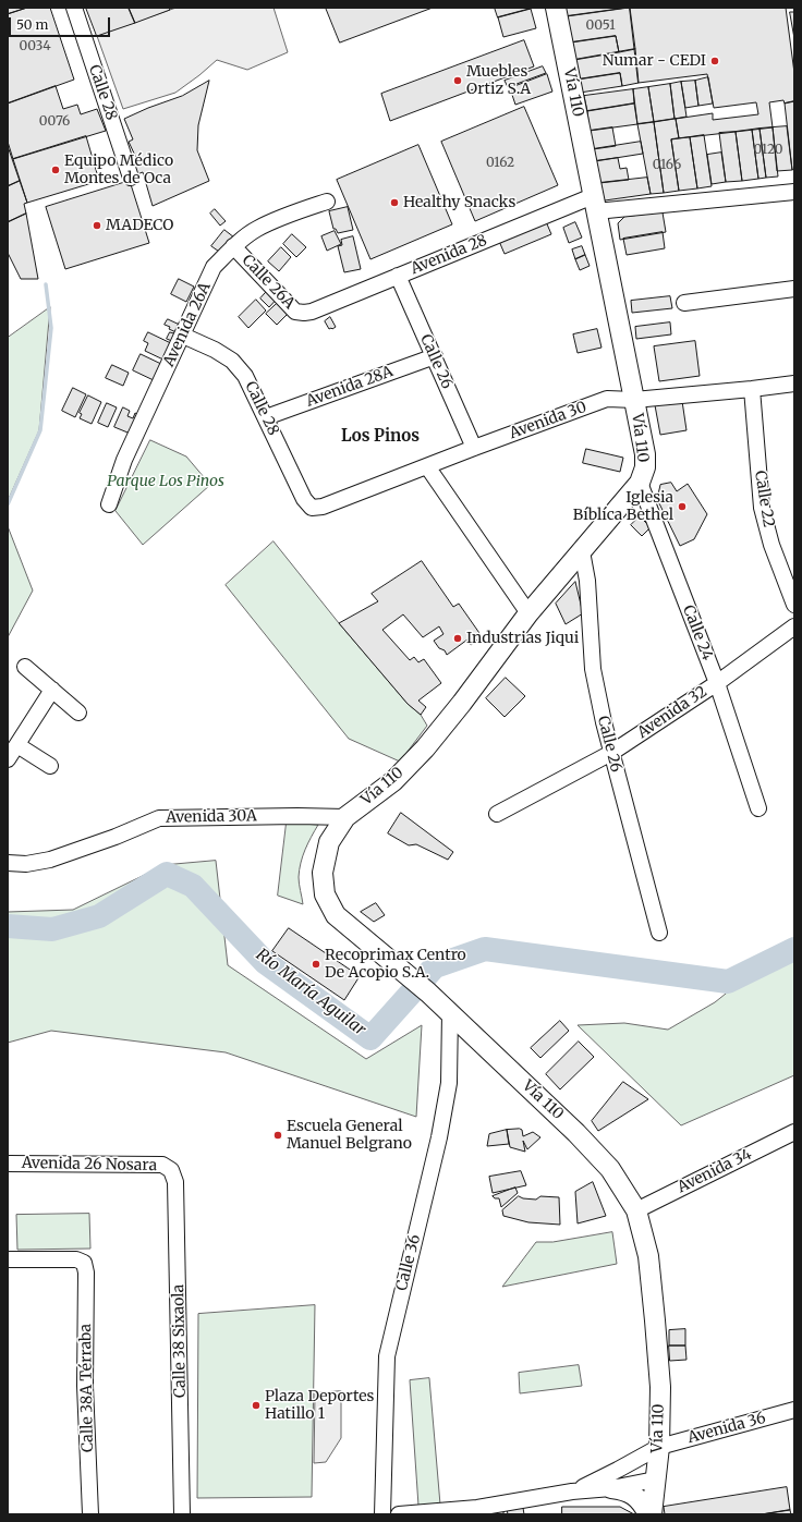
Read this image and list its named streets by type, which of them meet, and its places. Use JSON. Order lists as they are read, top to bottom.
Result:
{
  "streets": {
    "main road": ["Vía 110"],
    "street": [
      "Calle 28",
      "Avenida 28",
      "Calle 26A",
      "Avenida 26A",
      "Calle 26",
      "Avenida 28A",
      "Avenida 30",
      "Calle 22",
      "Calle 24",
      "Avenida 32",
      "Avenida 30A",
      "Avenida 26 Nosara",
      "Avenida 34",
      "Calle 36",
      "Calle 38 Sixaola",
      "Calle 38A Térraba",
      "Avenida 36"
    ]
  },
  "crossings": [
    ["Calle 28", "Avenida 26A"],
    ["Calle 28", "Avenida 28A"],
    ["Calle 28", "Avenida 30"],
    ["Vía 110", "Avenida 28"],
    ["Vía 110", "Calle 26"],
    ["Vía 110", "Avenida 30"],
    ["Vía 110", "Calle 24"],
    ["Vía 110", "Avenida 30A"],
    ["Vía 110", "Avenida 34"],
    ["Vía 110", "Calle 36"],
    ["Vía 110", "Avenida 36"],
    ["Avenida 28", "Calle 26A"],
    ["Avenida 28", "Calle 26"],
    ["Calle 26A", "Avenida 26A"],
    ["Calle 26", "Avenida 28A"],
    ["Calle 26", "Avenida 30"],
    ["Calle 26", "Avenida 32"],
    ["Avenida 30", "Calle 22"],
    ["Calle 24", "Avenida 32"],
    ["Avenida 26 Nosara", "Calle 38 Sixaola"]
  ],
  "districts": ["Los Pinos"],
  "water": ["Río María Aguilar"],
  "parks": ["Parque Los Pinos"],
  "places": [
    "Numar - CEDI",
    "Muebles Ortiz S.A",
    "Equipo Médico Montes de Oca",
    "Healthy Snacks",
    "MADECO",
    "Iglesia Bíblíca Bethel",
    "Industrias Jiqui",
    "Recoprimax Centro De Acopio S.A.",
    "Escuela General Manuel Belgrano",
    "Plaza Deportes Hatillo 1"
  ],
  "house_numbers": [
    "0051",
    "0034",
    "0076",
    "0120",
    "0162",
    "0166"
  ],
  "scale_bar": "50 m"
}
